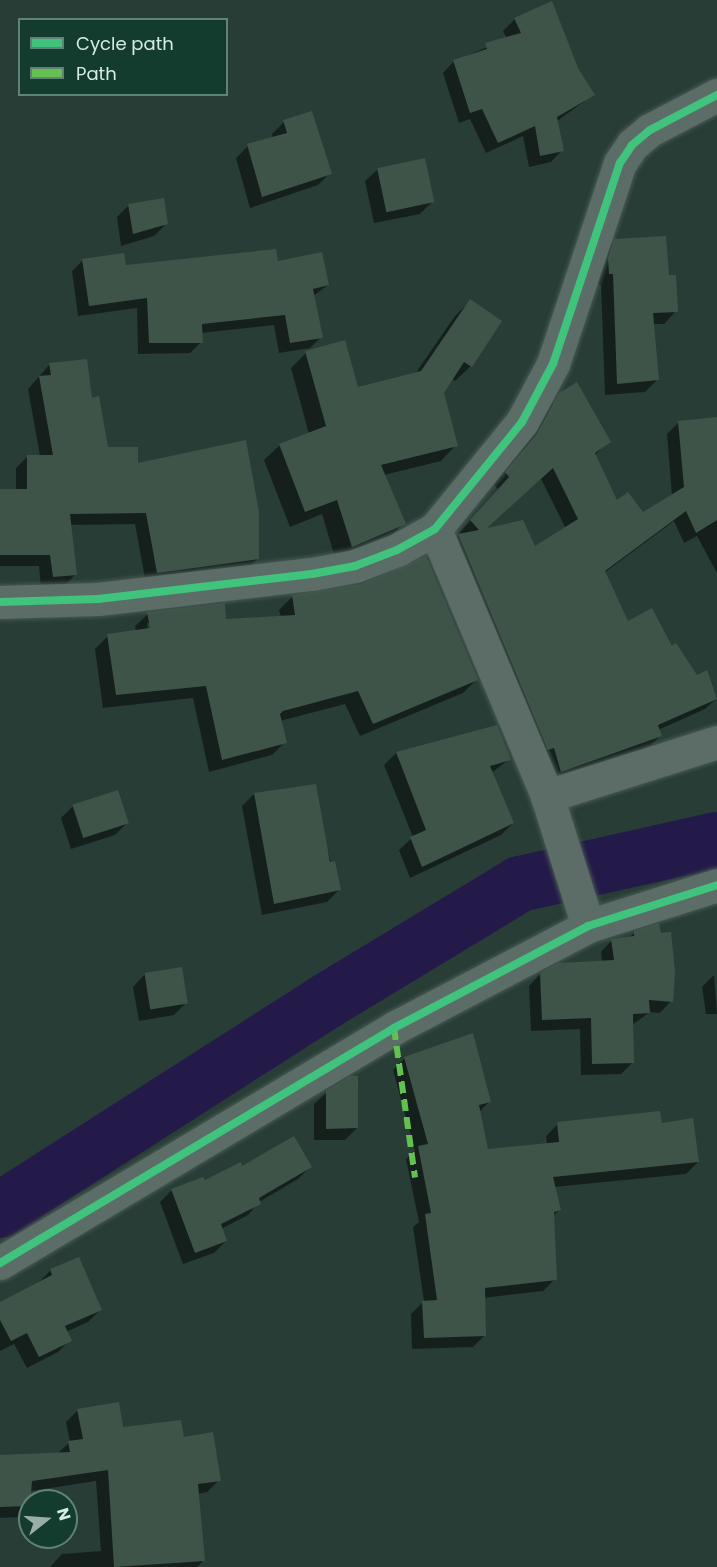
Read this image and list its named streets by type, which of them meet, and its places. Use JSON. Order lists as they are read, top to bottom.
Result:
{
  "legend": ["Cycle path", "Path"],
  "north": "right"
}
